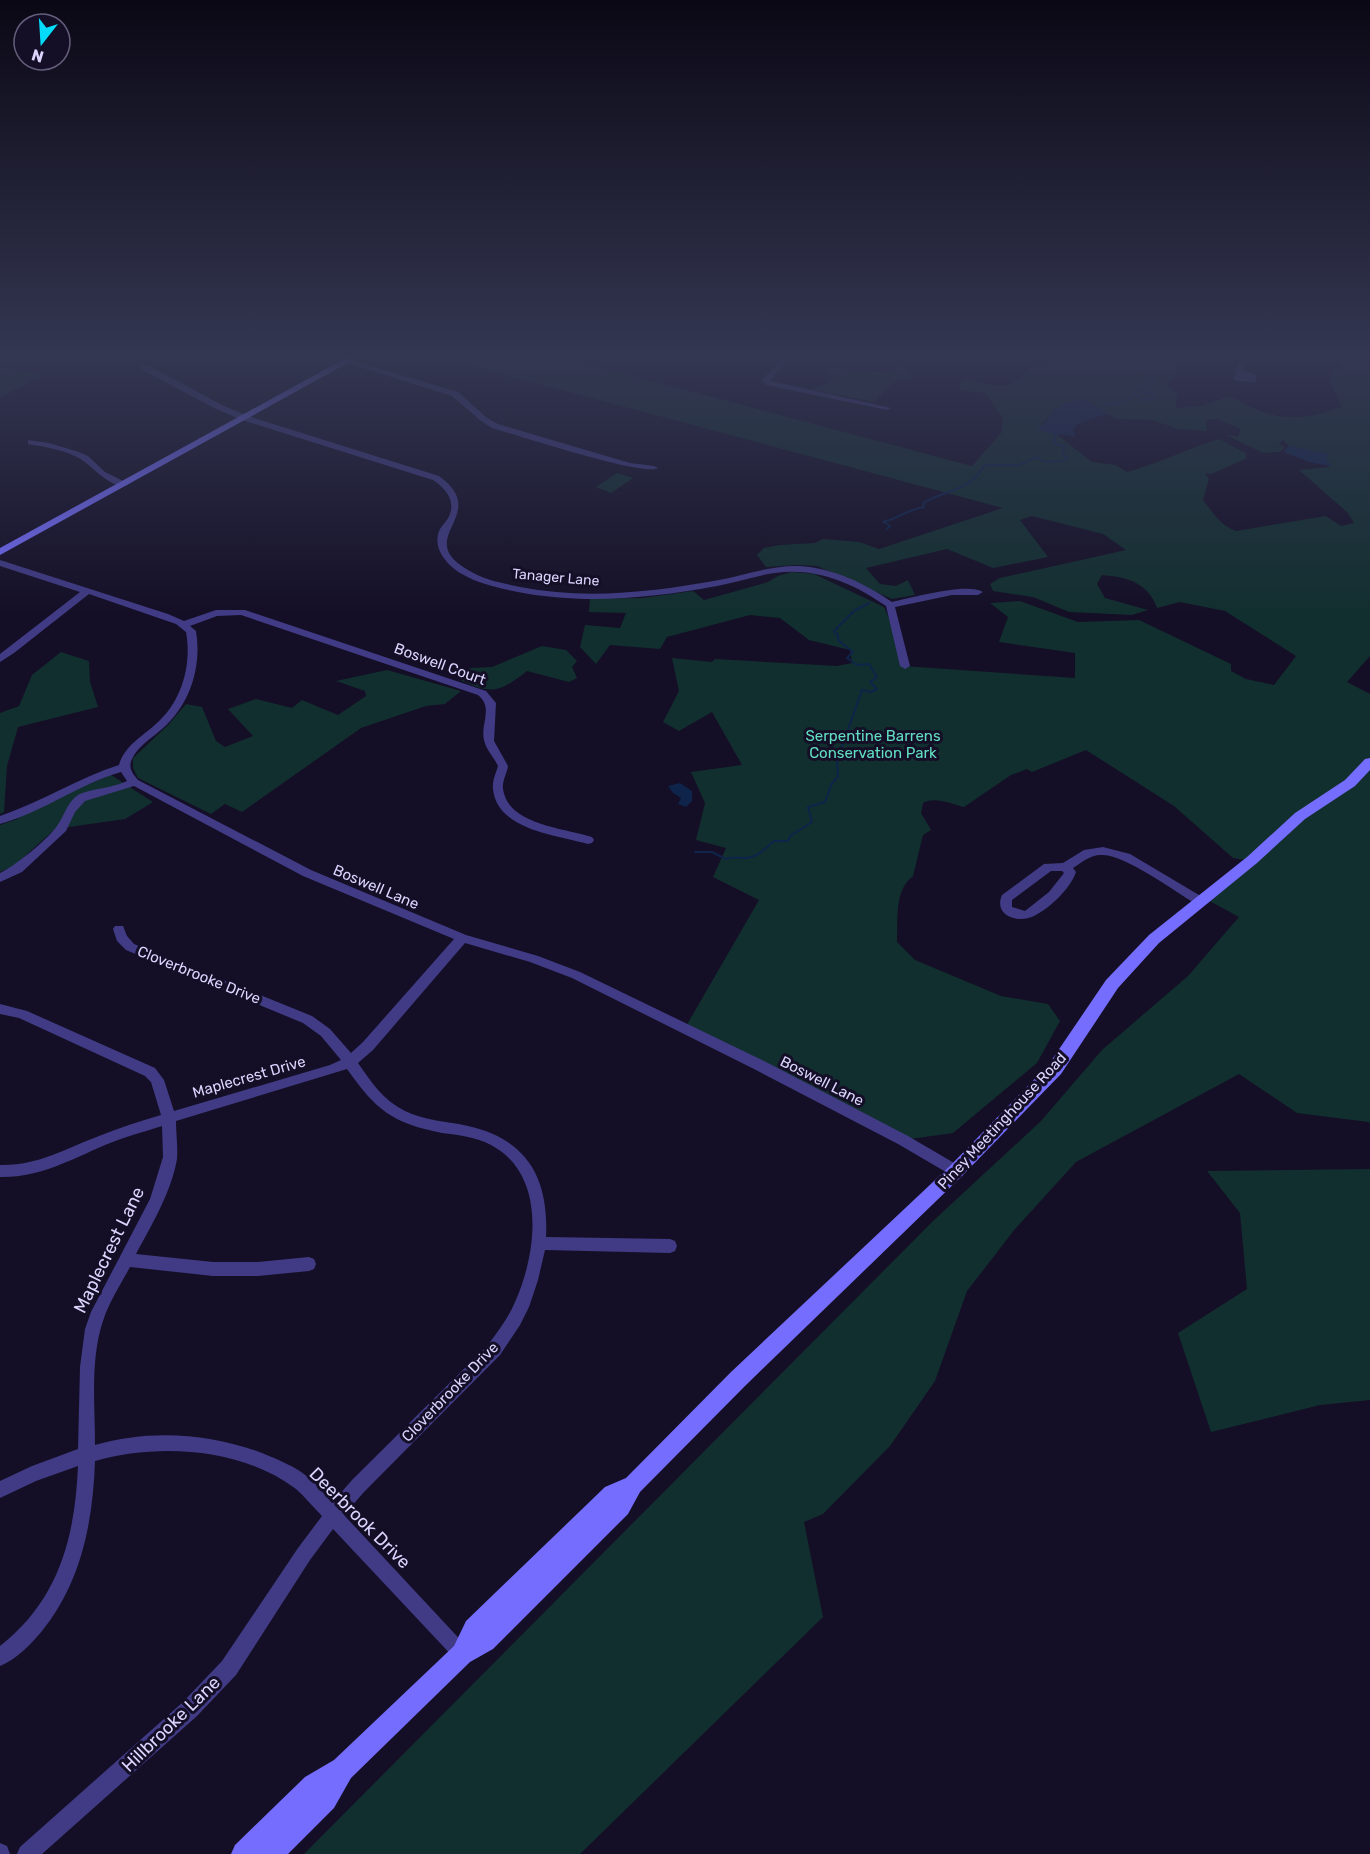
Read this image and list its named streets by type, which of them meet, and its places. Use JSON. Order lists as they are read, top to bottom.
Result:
{
  "streets": {
    "main road": ["Piney Meetinghouse Road"],
    "street": [
      "Tanager Lane",
      "Boswell Court",
      "Boswell Lane",
      "Cloverbrooke Drive",
      "Maplecrest Drive",
      "Maplecrest Lane",
      "Deerbrook Drive",
      "Hillbrooke Lane"
    ]
  },
  "crossings": [
    ["Boswell Lane", "Maplecrest Drive"],
    ["Boswell Lane", "Piney Meetinghouse Road"],
    ["Cloverbrooke Drive", "Maplecrest Drive"],
    ["Cloverbrooke Drive", "Deerbrook Drive"],
    ["Cloverbrooke Drive", "Hillbrooke Lane"],
    ["Maplecrest Drive", "Maplecrest Lane"],
    ["Piney Meetinghouse Road", "Deerbrook Drive"],
    ["Maplecrest Lane", "Deerbrook Drive"],
    ["Deerbrook Drive", "Hillbrooke Lane"]
  ],
  "parks": ["Serpentine Barrens Conservation Park"],
  "north": "bottom"
}
